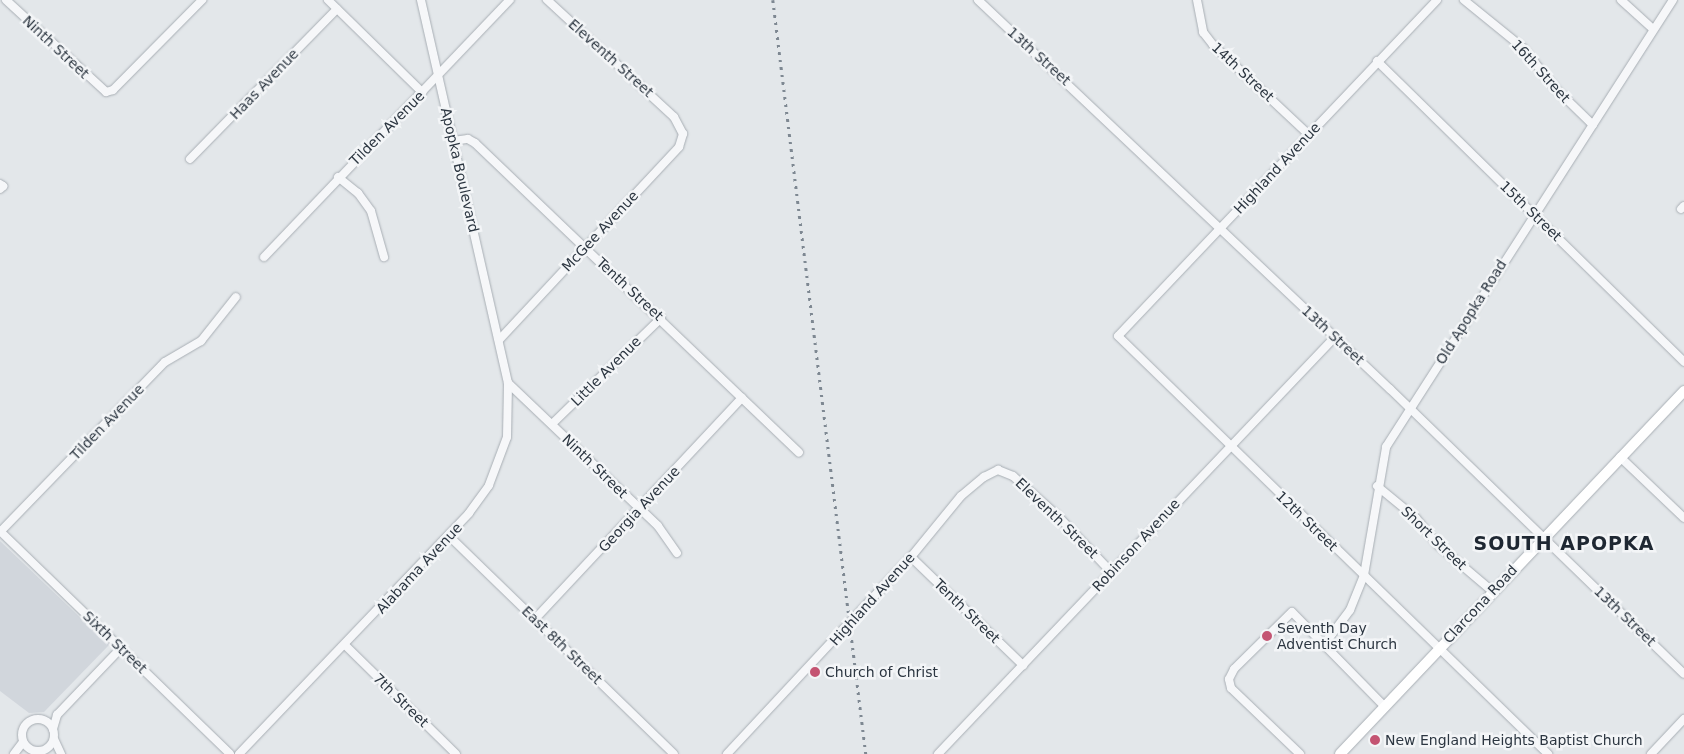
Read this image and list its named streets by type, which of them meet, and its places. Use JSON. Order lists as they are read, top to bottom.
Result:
{
  "streets": {
    "main road": ["Clarcona Road"],
    "street": [
      "Ninth Street",
      "13th Street",
      "Eleventh Street",
      "16th Street",
      "14th Street",
      "Haas Avenue",
      "Tilden Avenue",
      "Highland Avenue",
      "Apopka Boulevard",
      "15th Street",
      "McGee Avenue",
      "Tenth Street",
      "Old Apopka Road",
      "Little Avenue",
      "Georgia Avenue",
      "12th Street",
      "Short Street",
      "Robinson Avenue",
      "Alabama Avenue",
      "Sixth Street",
      "East 8th Street",
      "7th Street"
    ]
  },
  "crossings": [
    ["Ninth Street", "Little Avenue"],
    ["Ninth Street", "Georgia Avenue"],
    ["Ninth Street", "Alabama Avenue"],
    ["13th Street", "Highland Avenue"],
    ["13th Street", "Old Apopka Road"],
    ["13th Street", "Robinson Avenue"],
    ["13th Street", "Clarcona Road"],
    ["Eleventh Street", "Highland Avenue"],
    ["Eleventh Street", "McGee Avenue"],
    ["Eleventh Street", "Robinson Avenue"],
    ["16th Street", "Old Apopka Road"],
    ["14th Street", "Highland Avenue"],
    ["Tilden Avenue", "Apopka Boulevard"],
    ["Tilden Avenue", "Sixth Street"],
    ["Highland Avenue", "15th Street"],
    ["Highland Avenue", "Tenth Street"],
    ["Highland Avenue", "12th Street"],
    ["Apopka Boulevard", "McGee Avenue"],
    ["Apopka Boulevard", "Tenth Street"],
    ["Apopka Boulevard", "Alabama Avenue"],
    ["15th Street", "Old Apopka Road"],
    ["McGee Avenue", "Tenth Street"],
    ["McGee Avenue", "Alabama Avenue"],
    ["Tenth Street", "Little Avenue"],
    ["Tenth Street", "Georgia Avenue"],
    ["Tenth Street", "Robinson Avenue"],
    ["Old Apopka Road", "12th Street"],
    ["Old Apopka Road", "Short Street"],
    ["Georgia Avenue", "East 8th Street"],
    ["12th Street", "Robinson Avenue"],
    ["12th Street", "Clarcona Road"],
    ["Short Street", "Clarcona Road"],
    ["Alabama Avenue", "East 8th Street"],
    ["Alabama Avenue", "7th Street"]
  ],
  "districts": ["SOUTH APOPKA"],
  "places": ["Seventh Day Adventist Church", "Church of Christ", "New England Heights Baptist Church"]
}
